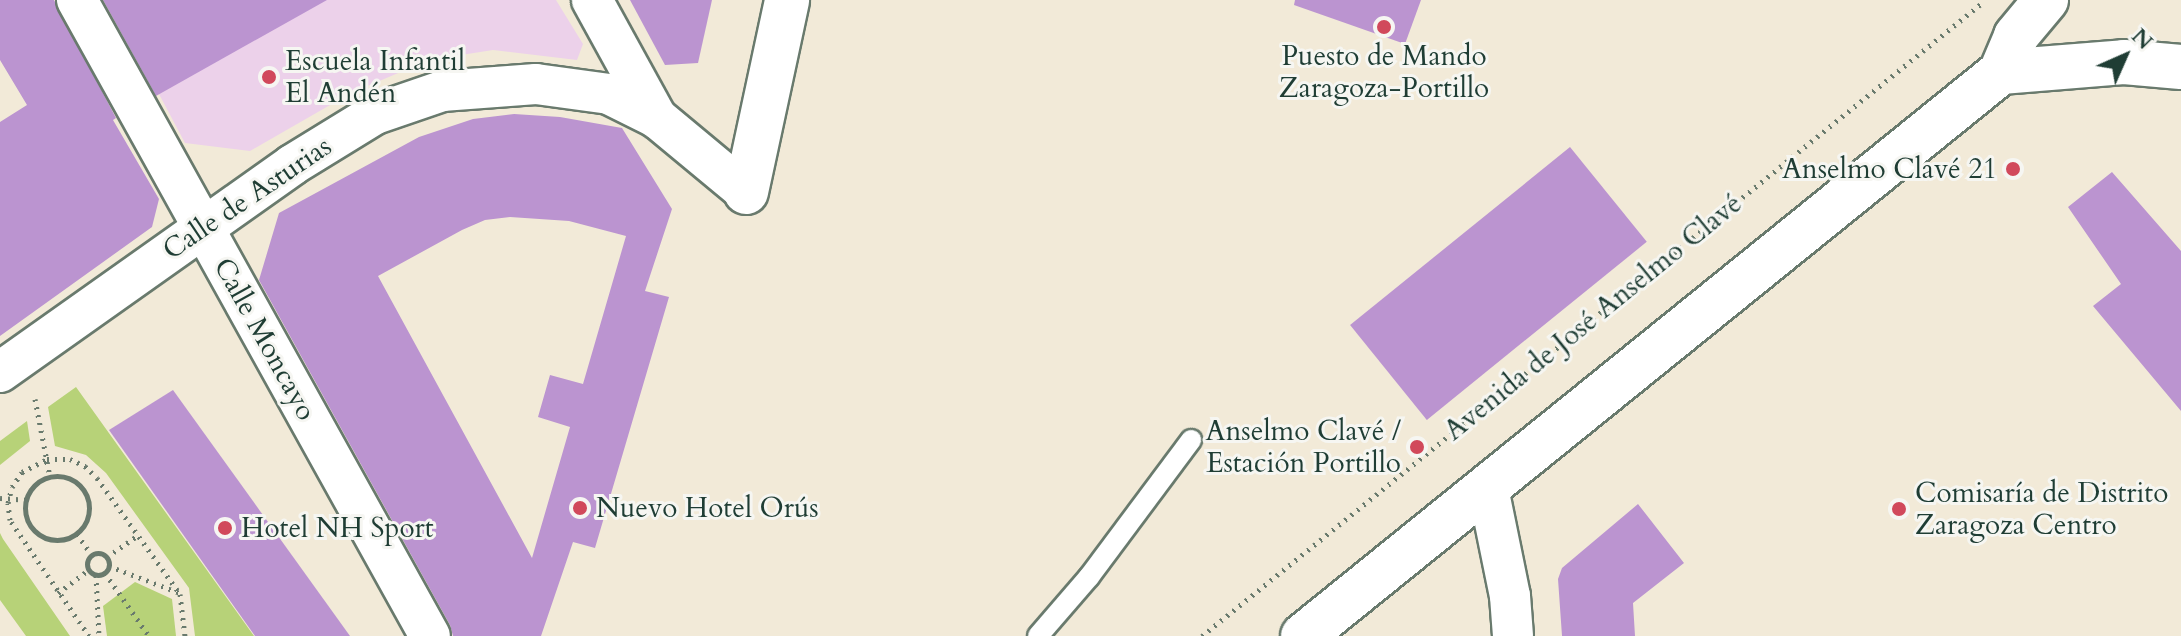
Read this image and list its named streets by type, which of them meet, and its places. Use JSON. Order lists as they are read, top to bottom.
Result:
{
  "streets": {
    "street": ["Calle de Asturias", "Calle Moncayo"],
    "path": ["Avenida de José Anselmo Clavé"]
  },
  "crossings": [
    ["Calle de Asturias", "Calle Moncayo"]
  ],
  "places": [
    "Puesto de Mando Zaragoza-Portillo",
    "Escuela Infantil El Andén",
    "Anselmo Clavé 21",
    "Anselmo Clavé / Estación Portillo",
    "Nuevo Hotel Orús",
    "Comisaría de Distrito Zaragoza Centro",
    "Hotel NH Sport"
  ],
  "north": "top right"
}
